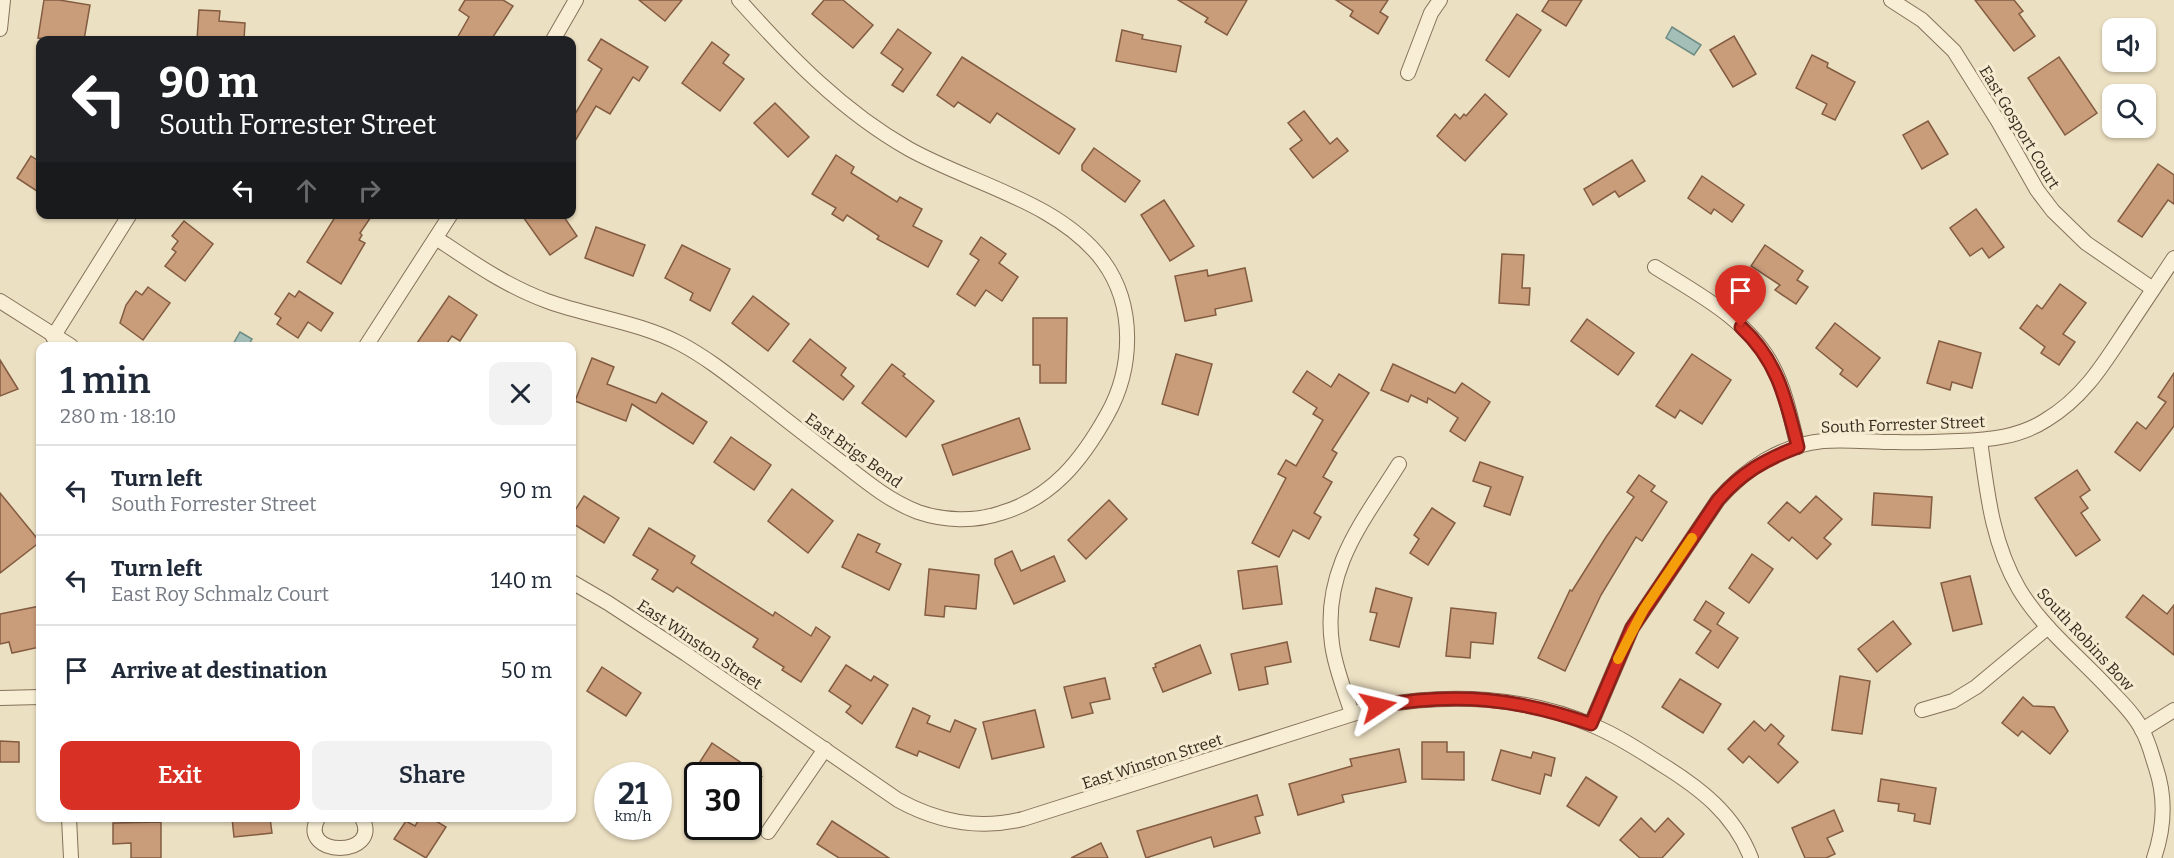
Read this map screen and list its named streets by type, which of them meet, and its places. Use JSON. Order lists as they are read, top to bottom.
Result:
{
  "streets": {
    "street": [
      "East Gosport Court",
      "South Forrester Street",
      "East Brigs Bend",
      "South Robins Bow",
      "East Winston Street"
    ]
  },
  "crossings": [
    ["East Gosport Court", "South Forrester Street"],
    ["South Forrester Street", "South Robins Bow"],
    ["South Forrester Street", "East Winston Street"]
  ],
  "page": {
    "turn": ["90 m", "South Forrester Street"],
    "heading": ["1 min", "280 m · 18:10"],
    "list": [
      {
        "name": "Turn left",
        "note": "South Forrester Street",
        "value": "90 m"
      },
      {
        "name": "Turn left",
        "note": "East Roy Schmalz Court",
        "value": "140 m"
      },
      {
        "name": "Arrive at destination",
        "value": "50 m"
      }
    ],
    "buttons": ["Exit", "Share"],
    "speed": "21 km/h",
    "limit": "30"
  }
}
